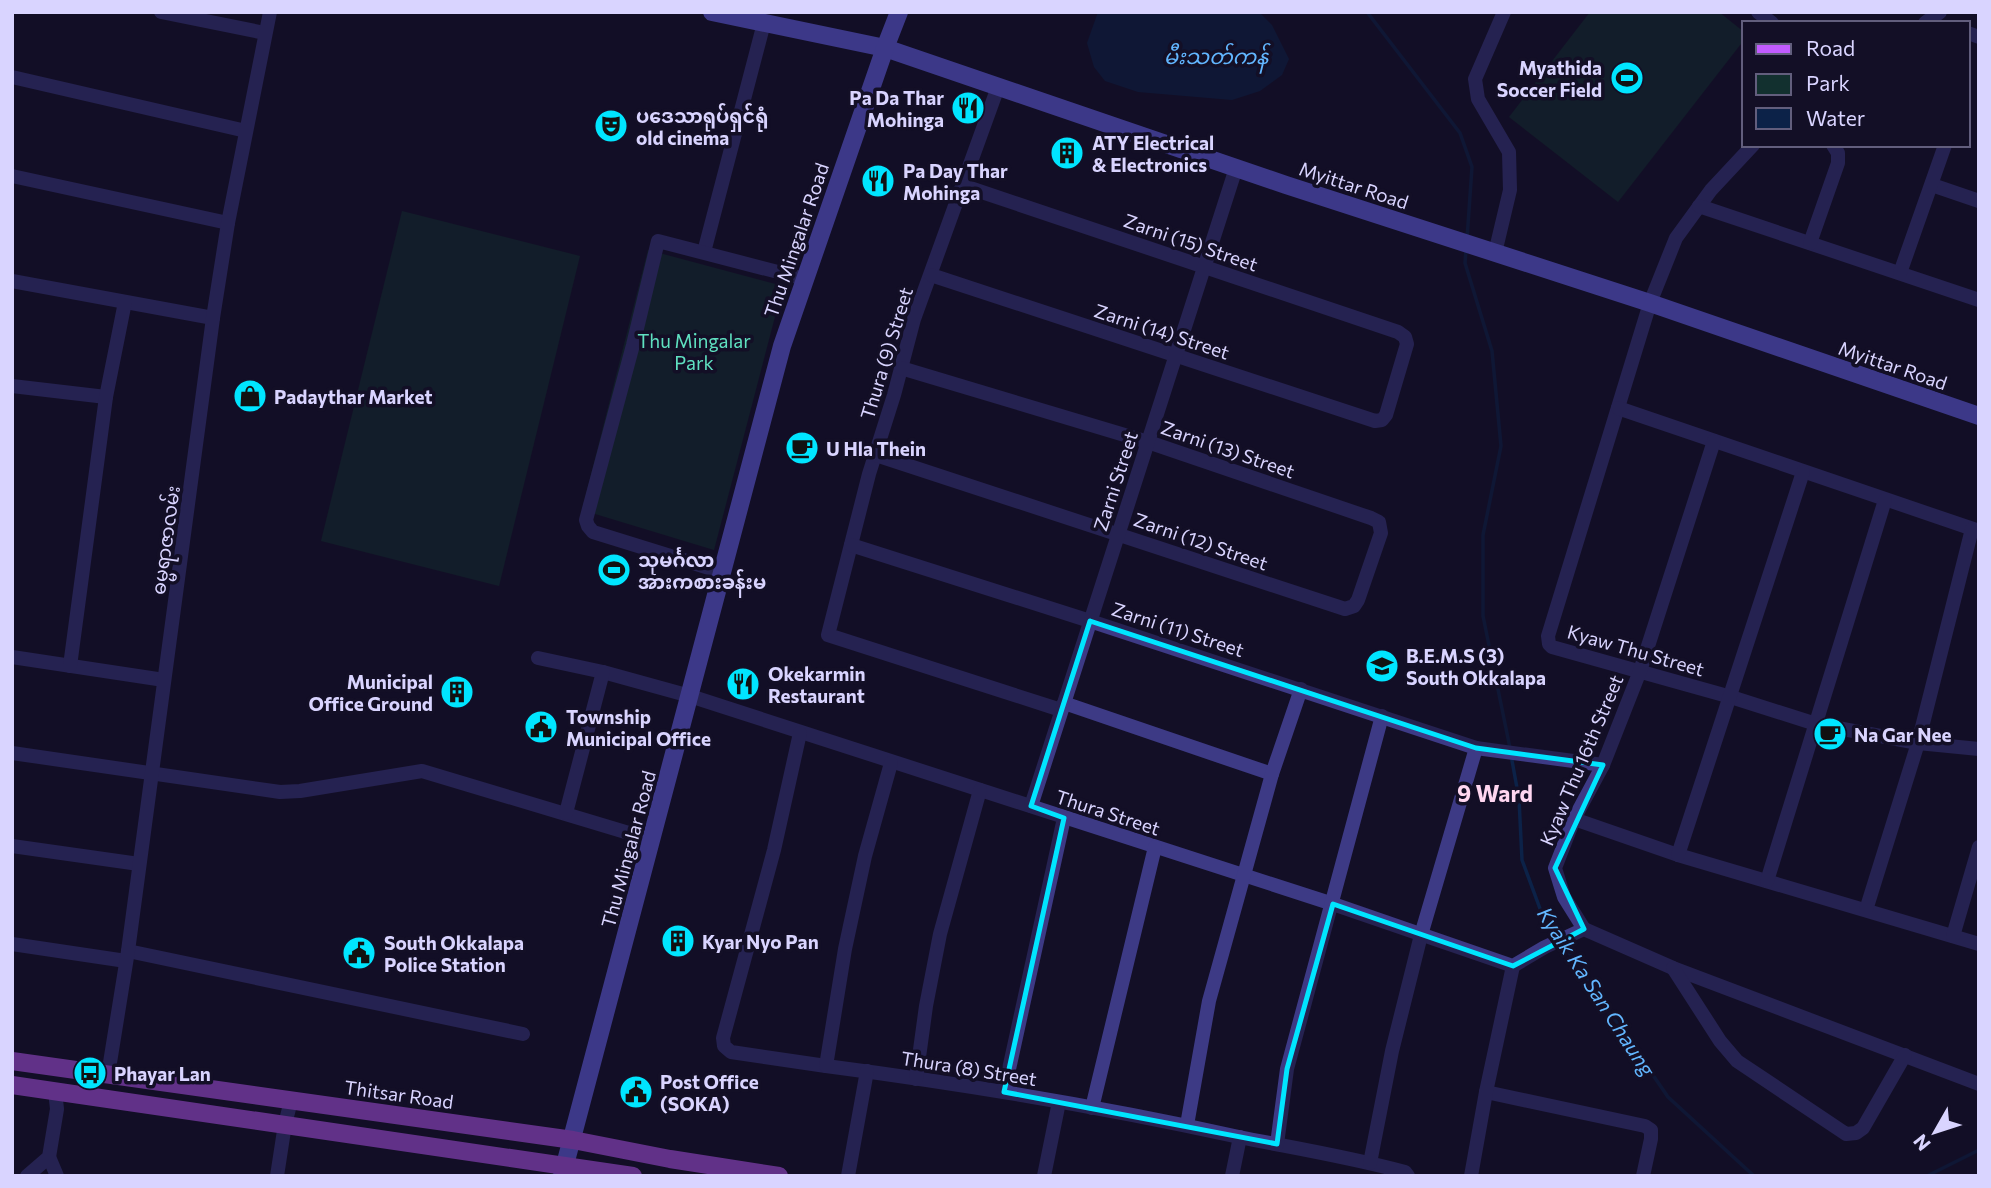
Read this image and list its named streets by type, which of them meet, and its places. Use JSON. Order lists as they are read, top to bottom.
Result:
{
  "streets": {
    "main road": ["Myittar Road", "Thu Mingalar Road", "Thitsar Road"],
    "street": [
      "Zarni (15) Street",
      "Zarni (14) Street",
      "Thura (9) Street",
      "Zarni (13) Street",
      "Zarni Street",
      "ဓမ္မရာဇာလမ်း",
      "Zarni (12) Street",
      "Zarni (11) Street",
      "Kyaw Thu Street",
      "Kyaw Thu 16th Street",
      "Thura Street",
      "Thura (8) Street"
    ]
  },
  "crossings": [
    ["Myittar Road", "Thu Mingalar Road"],
    ["Myittar Road", "Thura (9) Street"],
    ["Myittar Road", "Zarni Street"],
    ["Myittar Road", "Kyaw Thu Street"],
    ["Thu Mingalar Road", "Thura Street"],
    ["Thu Mingalar Road", "Thitsar Road"],
    ["Zarni (15) Street", "Zarni (14) Street"],
    ["Zarni (15) Street", "Thura (9) Street"],
    ["Zarni (15) Street", "Zarni Street"],
    ["Zarni (14) Street", "Thura (9) Street"],
    ["Zarni (14) Street", "Zarni Street"],
    ["Thura (9) Street", "Zarni (13) Street"],
    ["Thura (9) Street", "Zarni Street"],
    ["Thura (9) Street", "Zarni (12) Street"],
    ["Thura (9) Street", "Zarni (11) Street"],
    ["Zarni (13) Street", "Zarni Street"],
    ["Zarni (13) Street", "Zarni (12) Street"],
    ["Zarni Street", "Zarni (12) Street"],
    ["Zarni Street", "Zarni (11) Street"],
    ["Zarni Street", "Thura Street"],
    ["ဓမ္မရာဇာလမ်း", "Thitsar Road"],
    ["Zarni (11) Street", "Kyaw Thu 16th Street"],
    ["Kyaw Thu Street", "Kyaw Thu 16th Street"],
    ["Thura Street", "Thura (8) Street"]
  ],
  "districts": ["9 Ward"],
  "water": ["မီးသတ်ကန်", "Kyaik Ka San Chaung"],
  "parks": ["Thu Mingalar Park"],
  "places": {
    "sports": ["Myathida Soccer Field", "သုမင်္ဂလာ အားကစားခန်းမ"],
    "restaurant": ["Pa Da Thar Mohinga", "Pa Day Thar Mohinga", "Okekarmin Restaurant"],
    "theatre": ["ပဒေသာရုပ်ရှင်ရုံ old cinema"],
    "building": ["ATY Electrical & Electronics", "Municipal Office Ground", "Kyar Nyo Pan"],
    "shop": ["Padaythar Market"],
    "cafe": ["U Hla Thein", "Na Gar Nee"],
    "school or university": ["B.E.M.S (3) South Okkalapa"],
    "public building": ["Township Municipal Office", "South Okkalapa Police Station", "Post Office (SOKA)"],
    "bus stop": ["Phayar Lan"]
  },
  "legend": ["Road", "Park", "Water"],
  "north": "bottom left"
}
